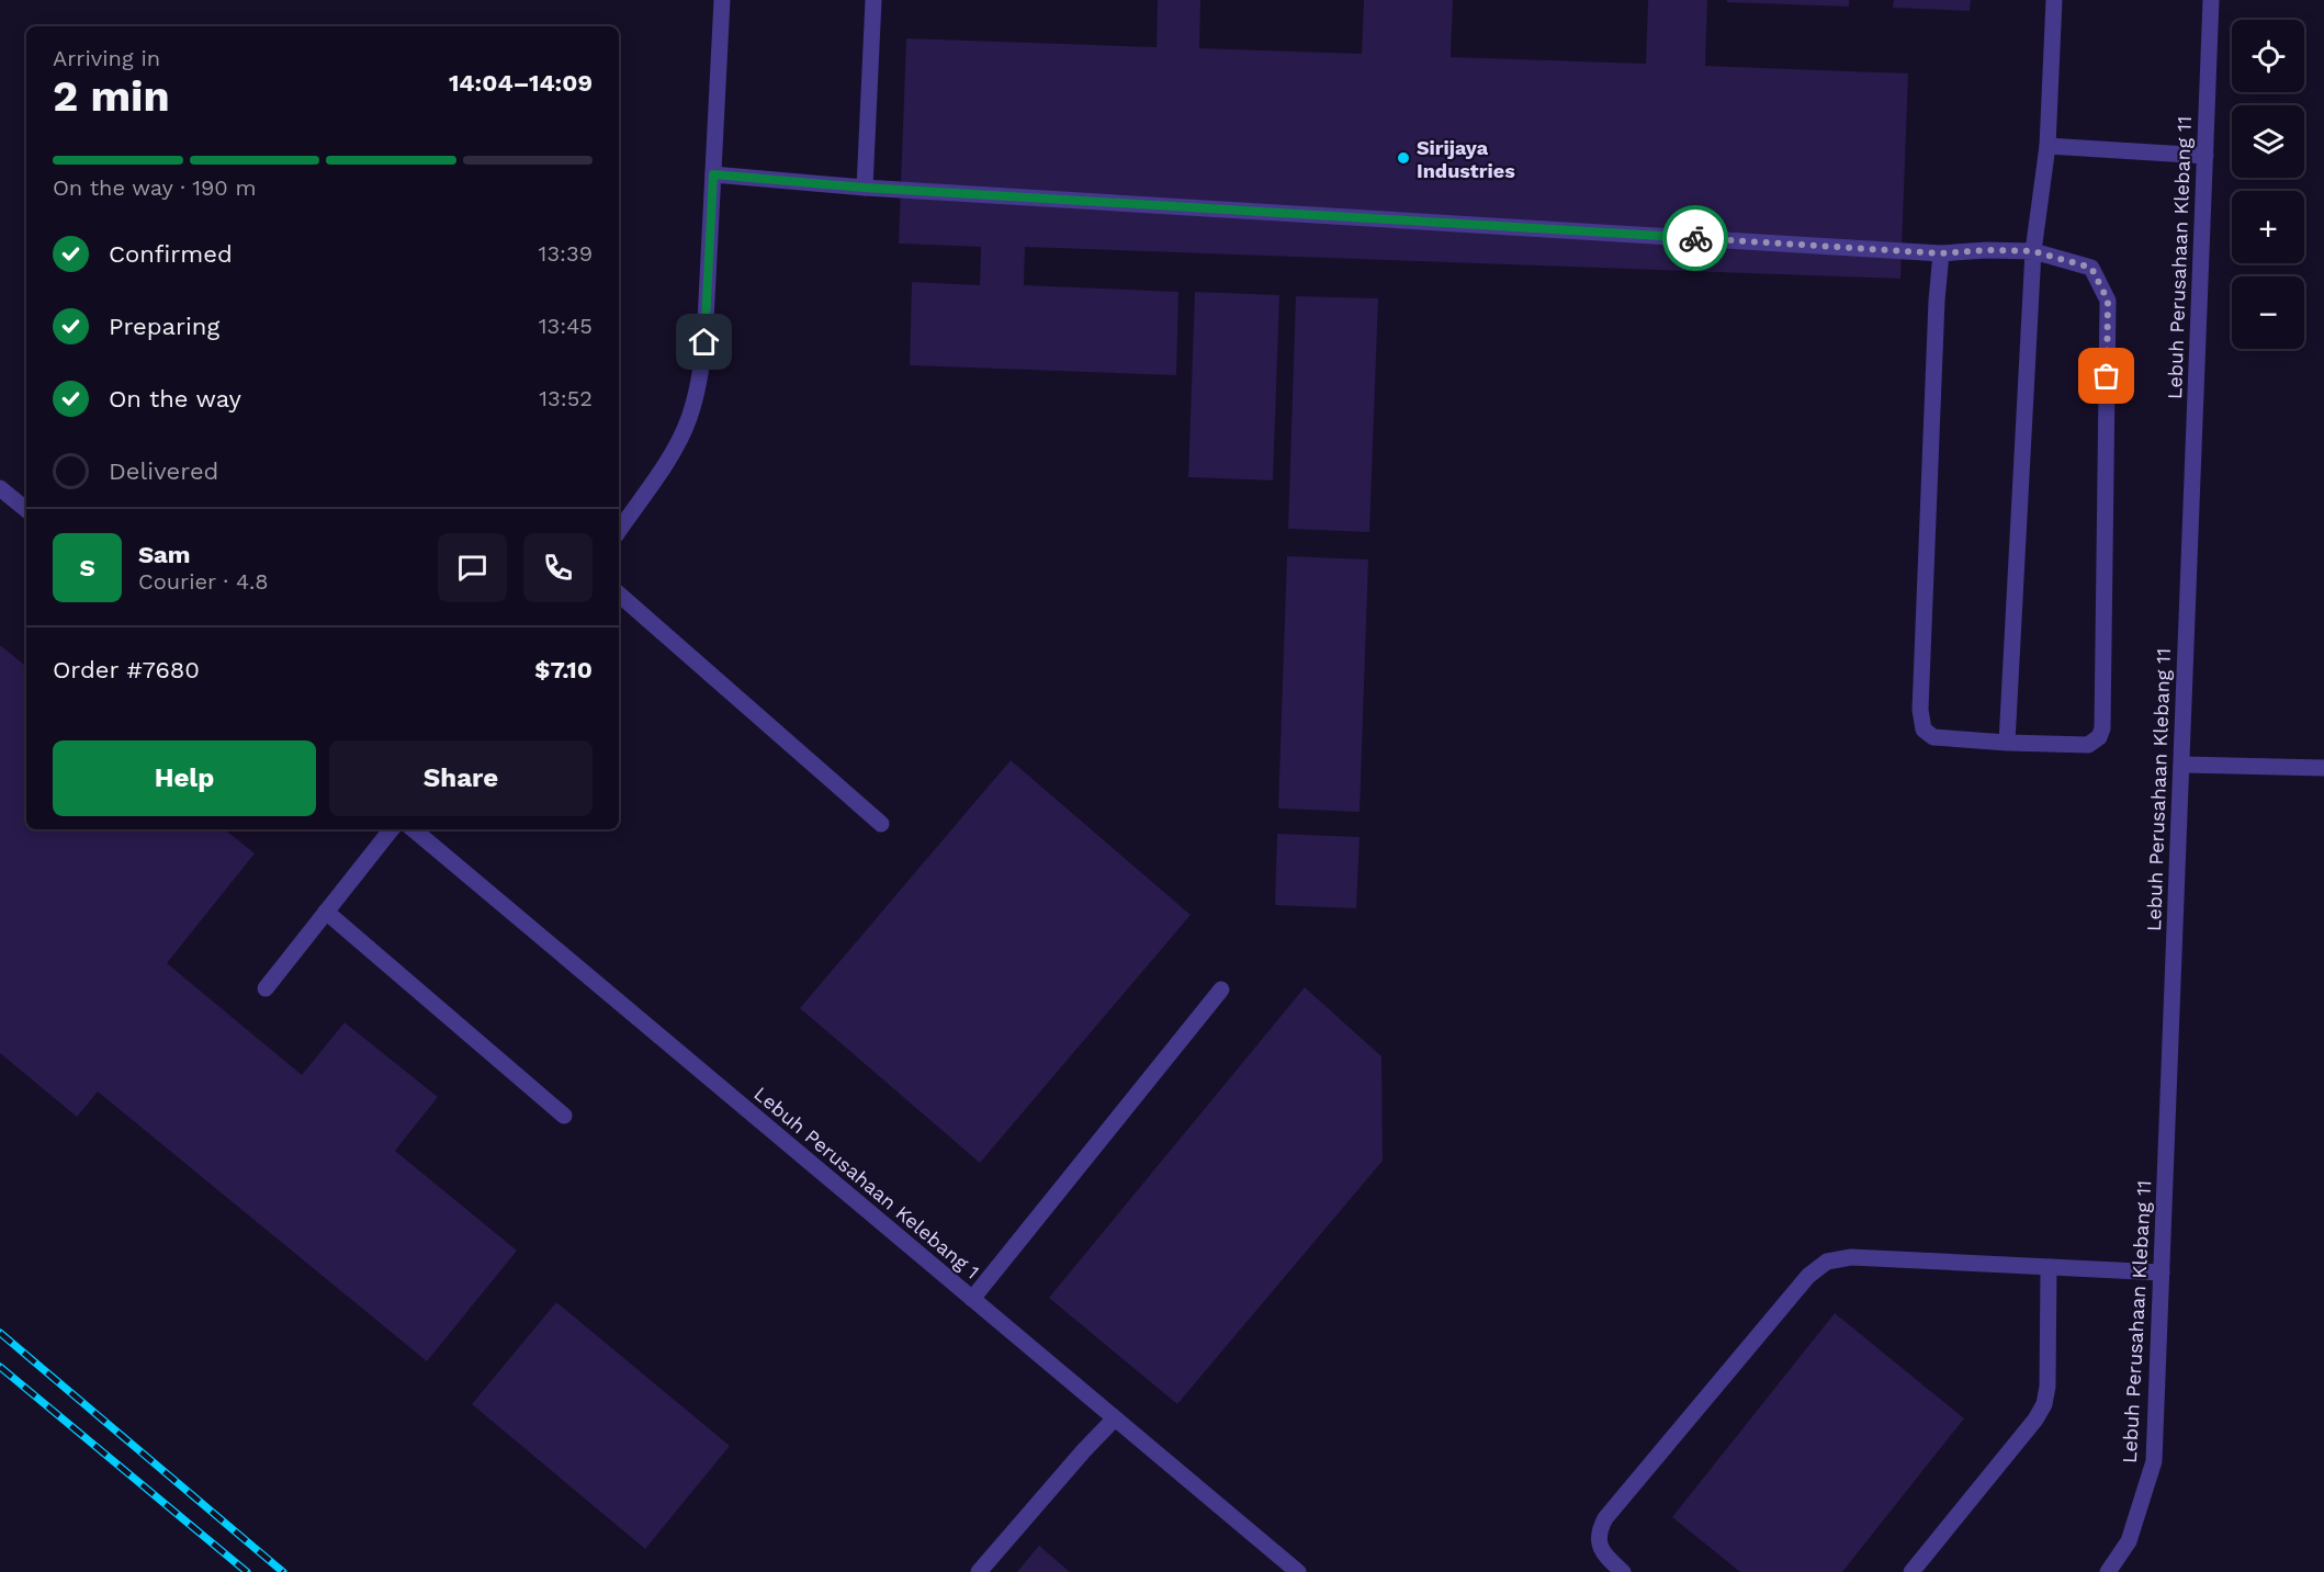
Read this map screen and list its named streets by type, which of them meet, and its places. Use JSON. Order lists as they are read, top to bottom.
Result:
{
  "streets": {
    "street": ["Lebuh Perusahaan Klebang 11", "Lebuh Perusahaan Kelebang 1"]
  },
  "places": ["Sirijaya Industries"],
  "page": {
    "map_buttons": ["+", "−"],
    "heading": ["2 min", "Arriving in", "14:04–14:09"],
    "panel": [
      "Sam",
      "Courier · 4.8",
      "Order #7680",
      "$7.10"
    ],
    "bar": "On the way · 190 m",
    "list": [
      ["Confirmed", "13:39"],
      ["Preparing", "13:45"],
      ["On the way", "13:52"],
      "Delivered"
    ],
    "round": "S",
    "buttons": ["Help", "Share"]
  }
}
